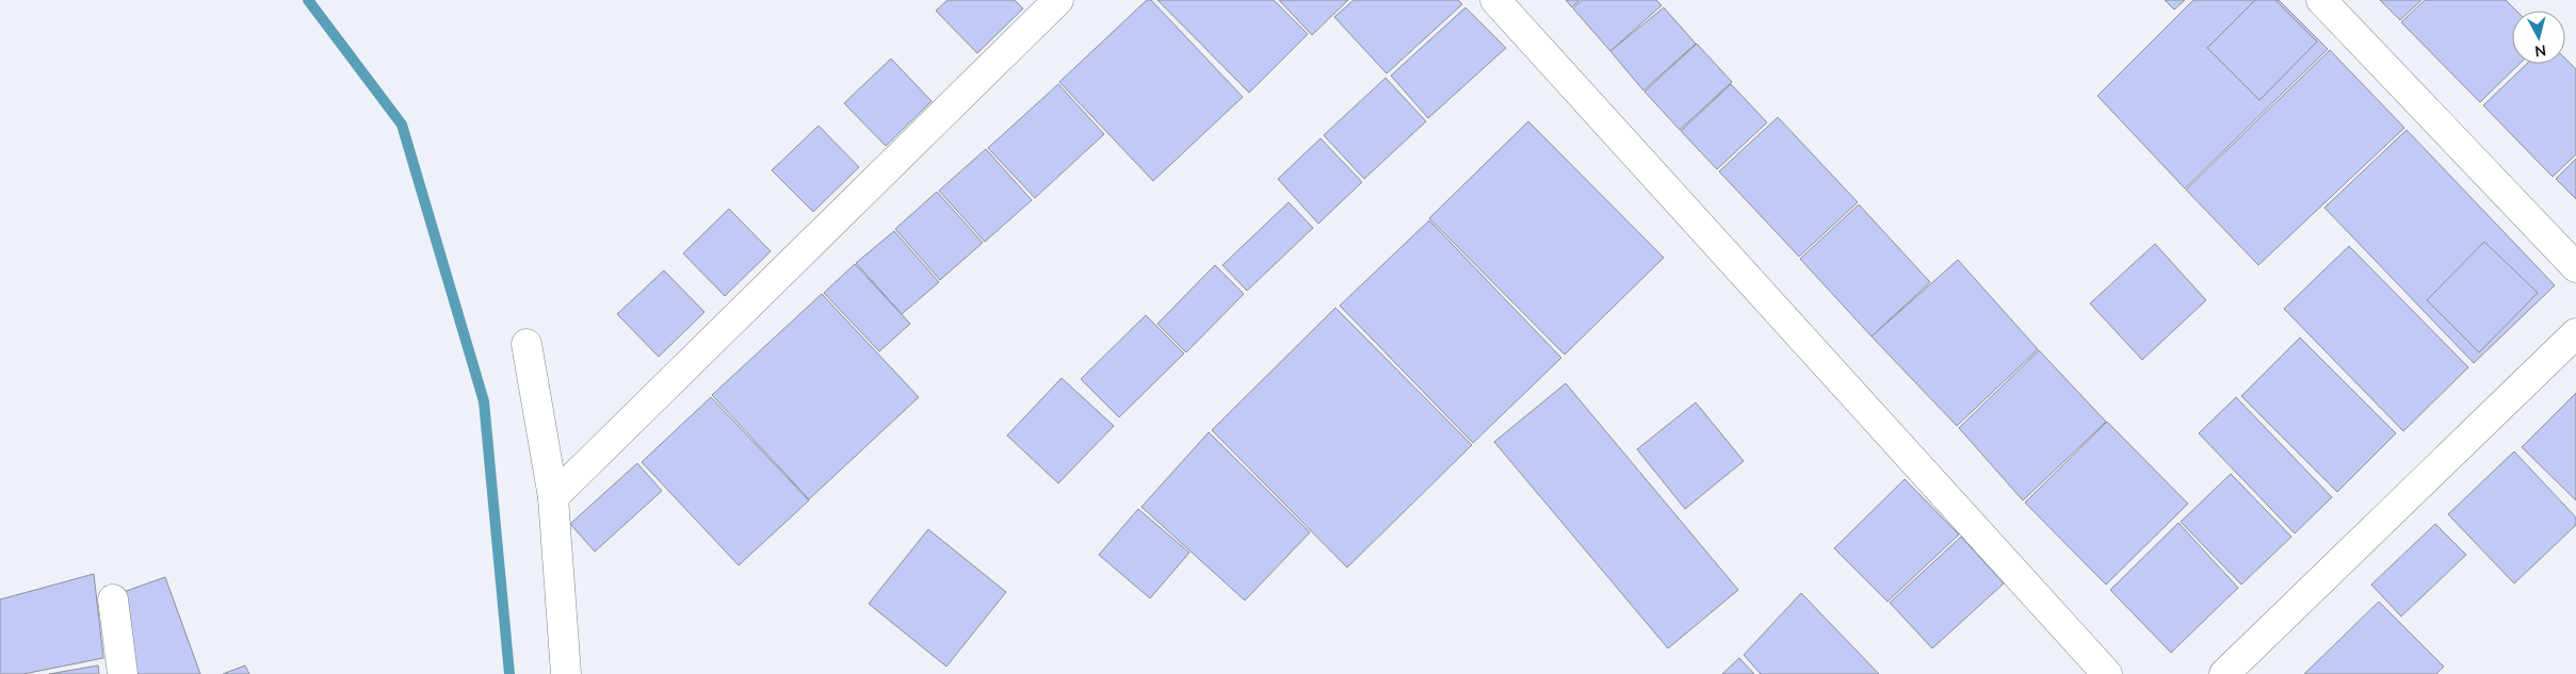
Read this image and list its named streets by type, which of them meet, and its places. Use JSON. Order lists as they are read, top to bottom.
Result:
{
  "north": "bottom"
}
